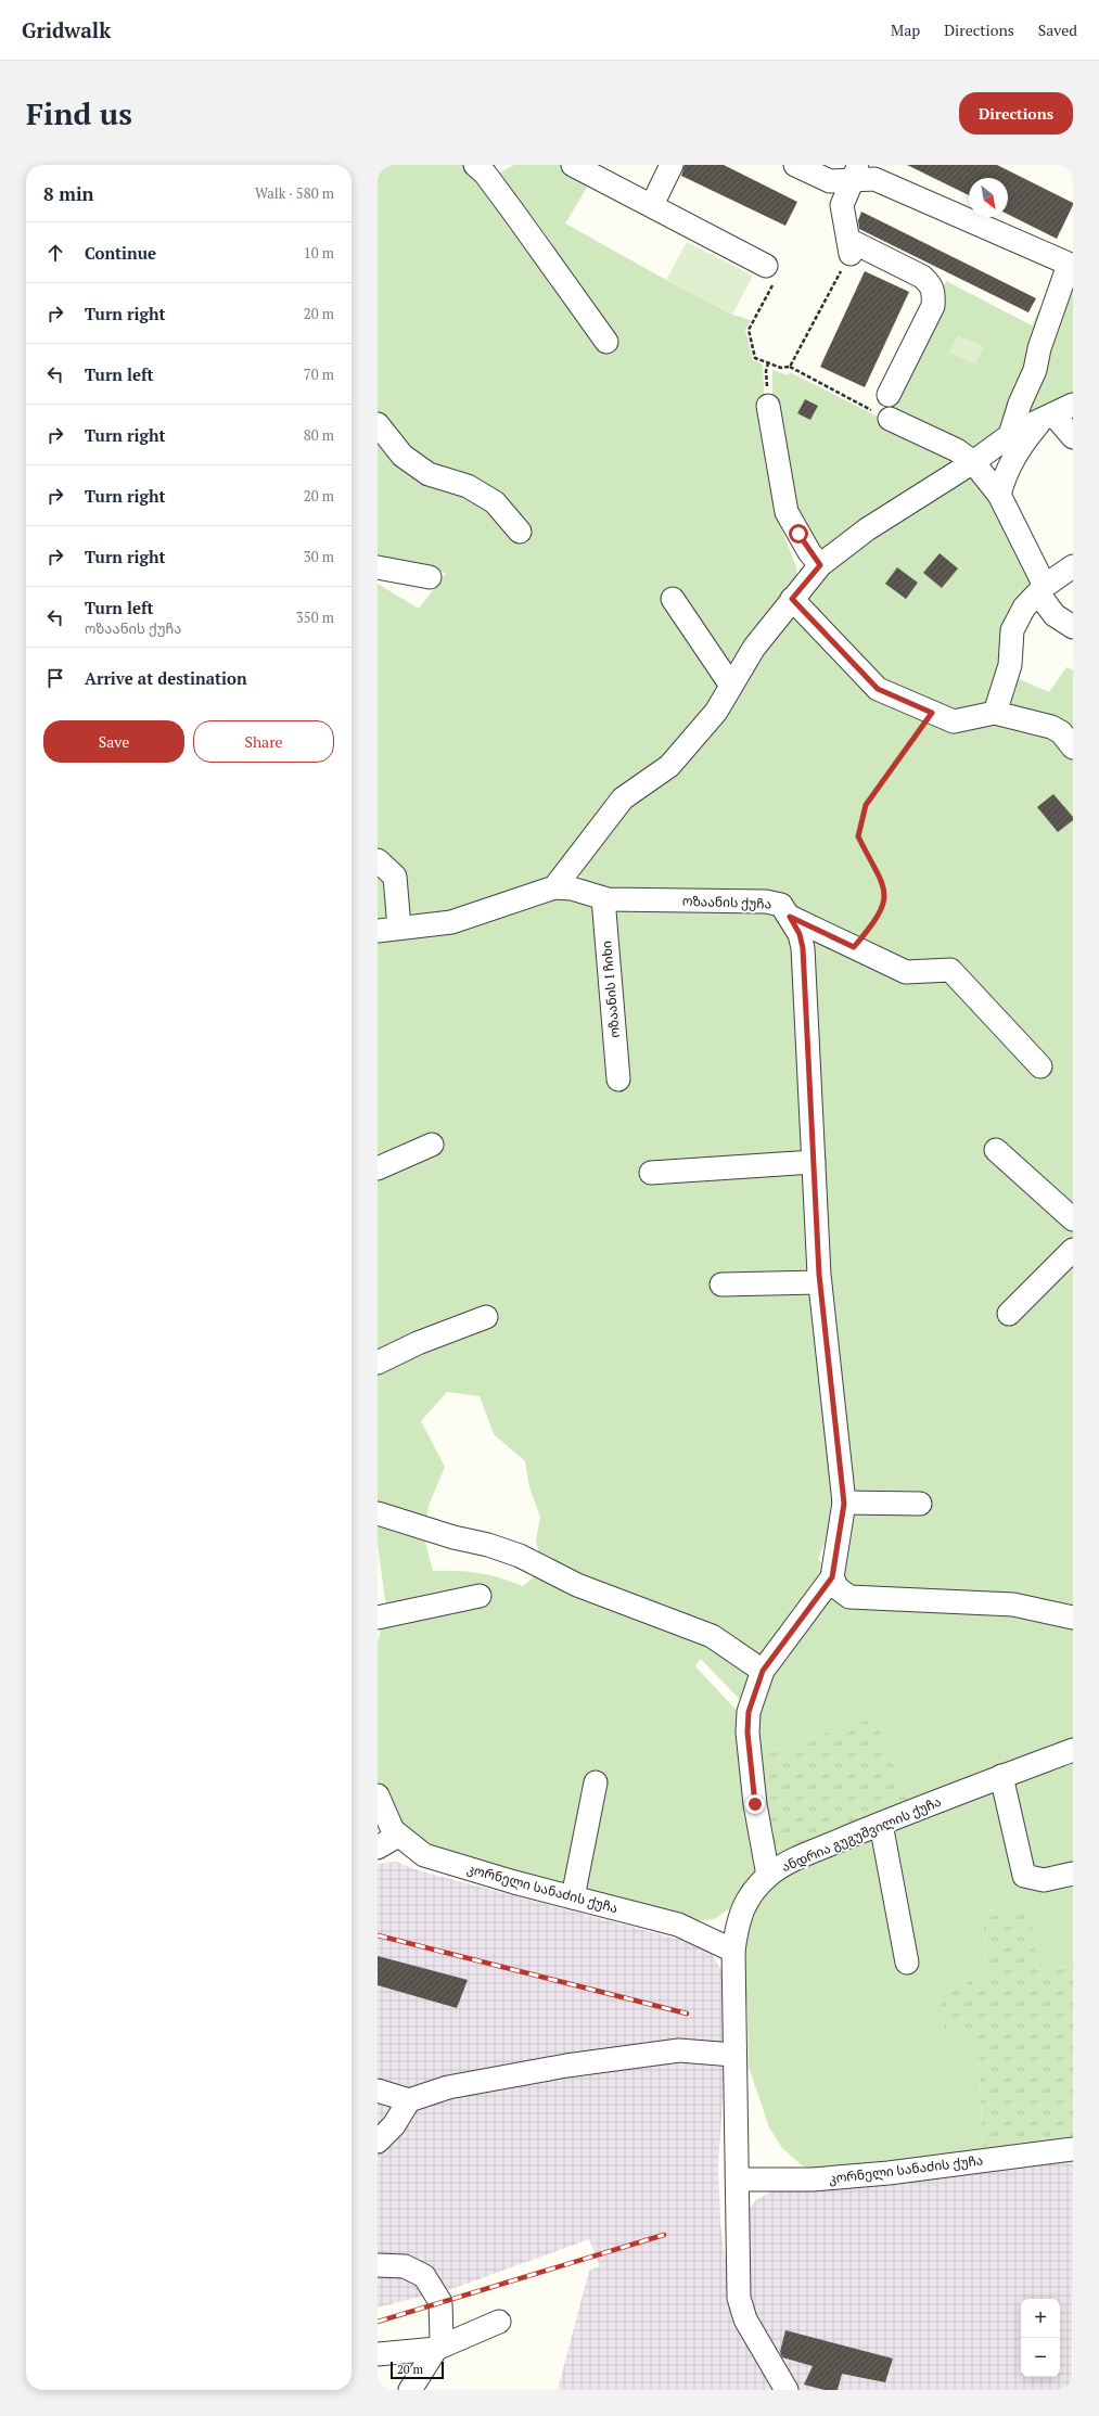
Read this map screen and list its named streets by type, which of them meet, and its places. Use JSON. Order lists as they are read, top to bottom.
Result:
{
  "streets": {
    "street": [
      "ოზაანის ქუჩა",
      "ოზაანის I ჩიხი",
      "ანდრია გუგუშვილის ქუჩა",
      "კორნელი სანაძის ქუჩა"
    ]
  },
  "crossings": [
    ["ოზაანის ქუჩა", "ოზაანის I ჩიხი"],
    ["ოზაანის ქუჩა", "ანდრია გუგუშვილის ქუჩა"],
    ["ანდრია გუგუშვილის ქუჩა", "კორნელი სანაძის ქუჩა"]
  ],
  "scale_bar": "20 m",
  "north": "bottom right",
  "page": {
    "header": "Gridwalk",
    "nav": ["Map", "Directions", "Saved"],
    "buttons": [
      "Directions",
      ["Save", "Share"]
    ],
    "title": "Find us",
    "heading": ["8 min", "Walk · 580 m"],
    "list": [
      ["Continue", "10 m"],
      ["Turn right", "20 m"],
      ["Turn left", "70 m"],
      ["Turn right", "80 m"],
      ["Turn right", "20 m"],
      ["Turn right", "30 m"],
      ["Turn left", "ოზაანის ქუჩა", "350 m"],
      "Arrive at destination"
    ],
    "map_buttons": ["+", "−"],
    "scale": "20 m"
  }
}
